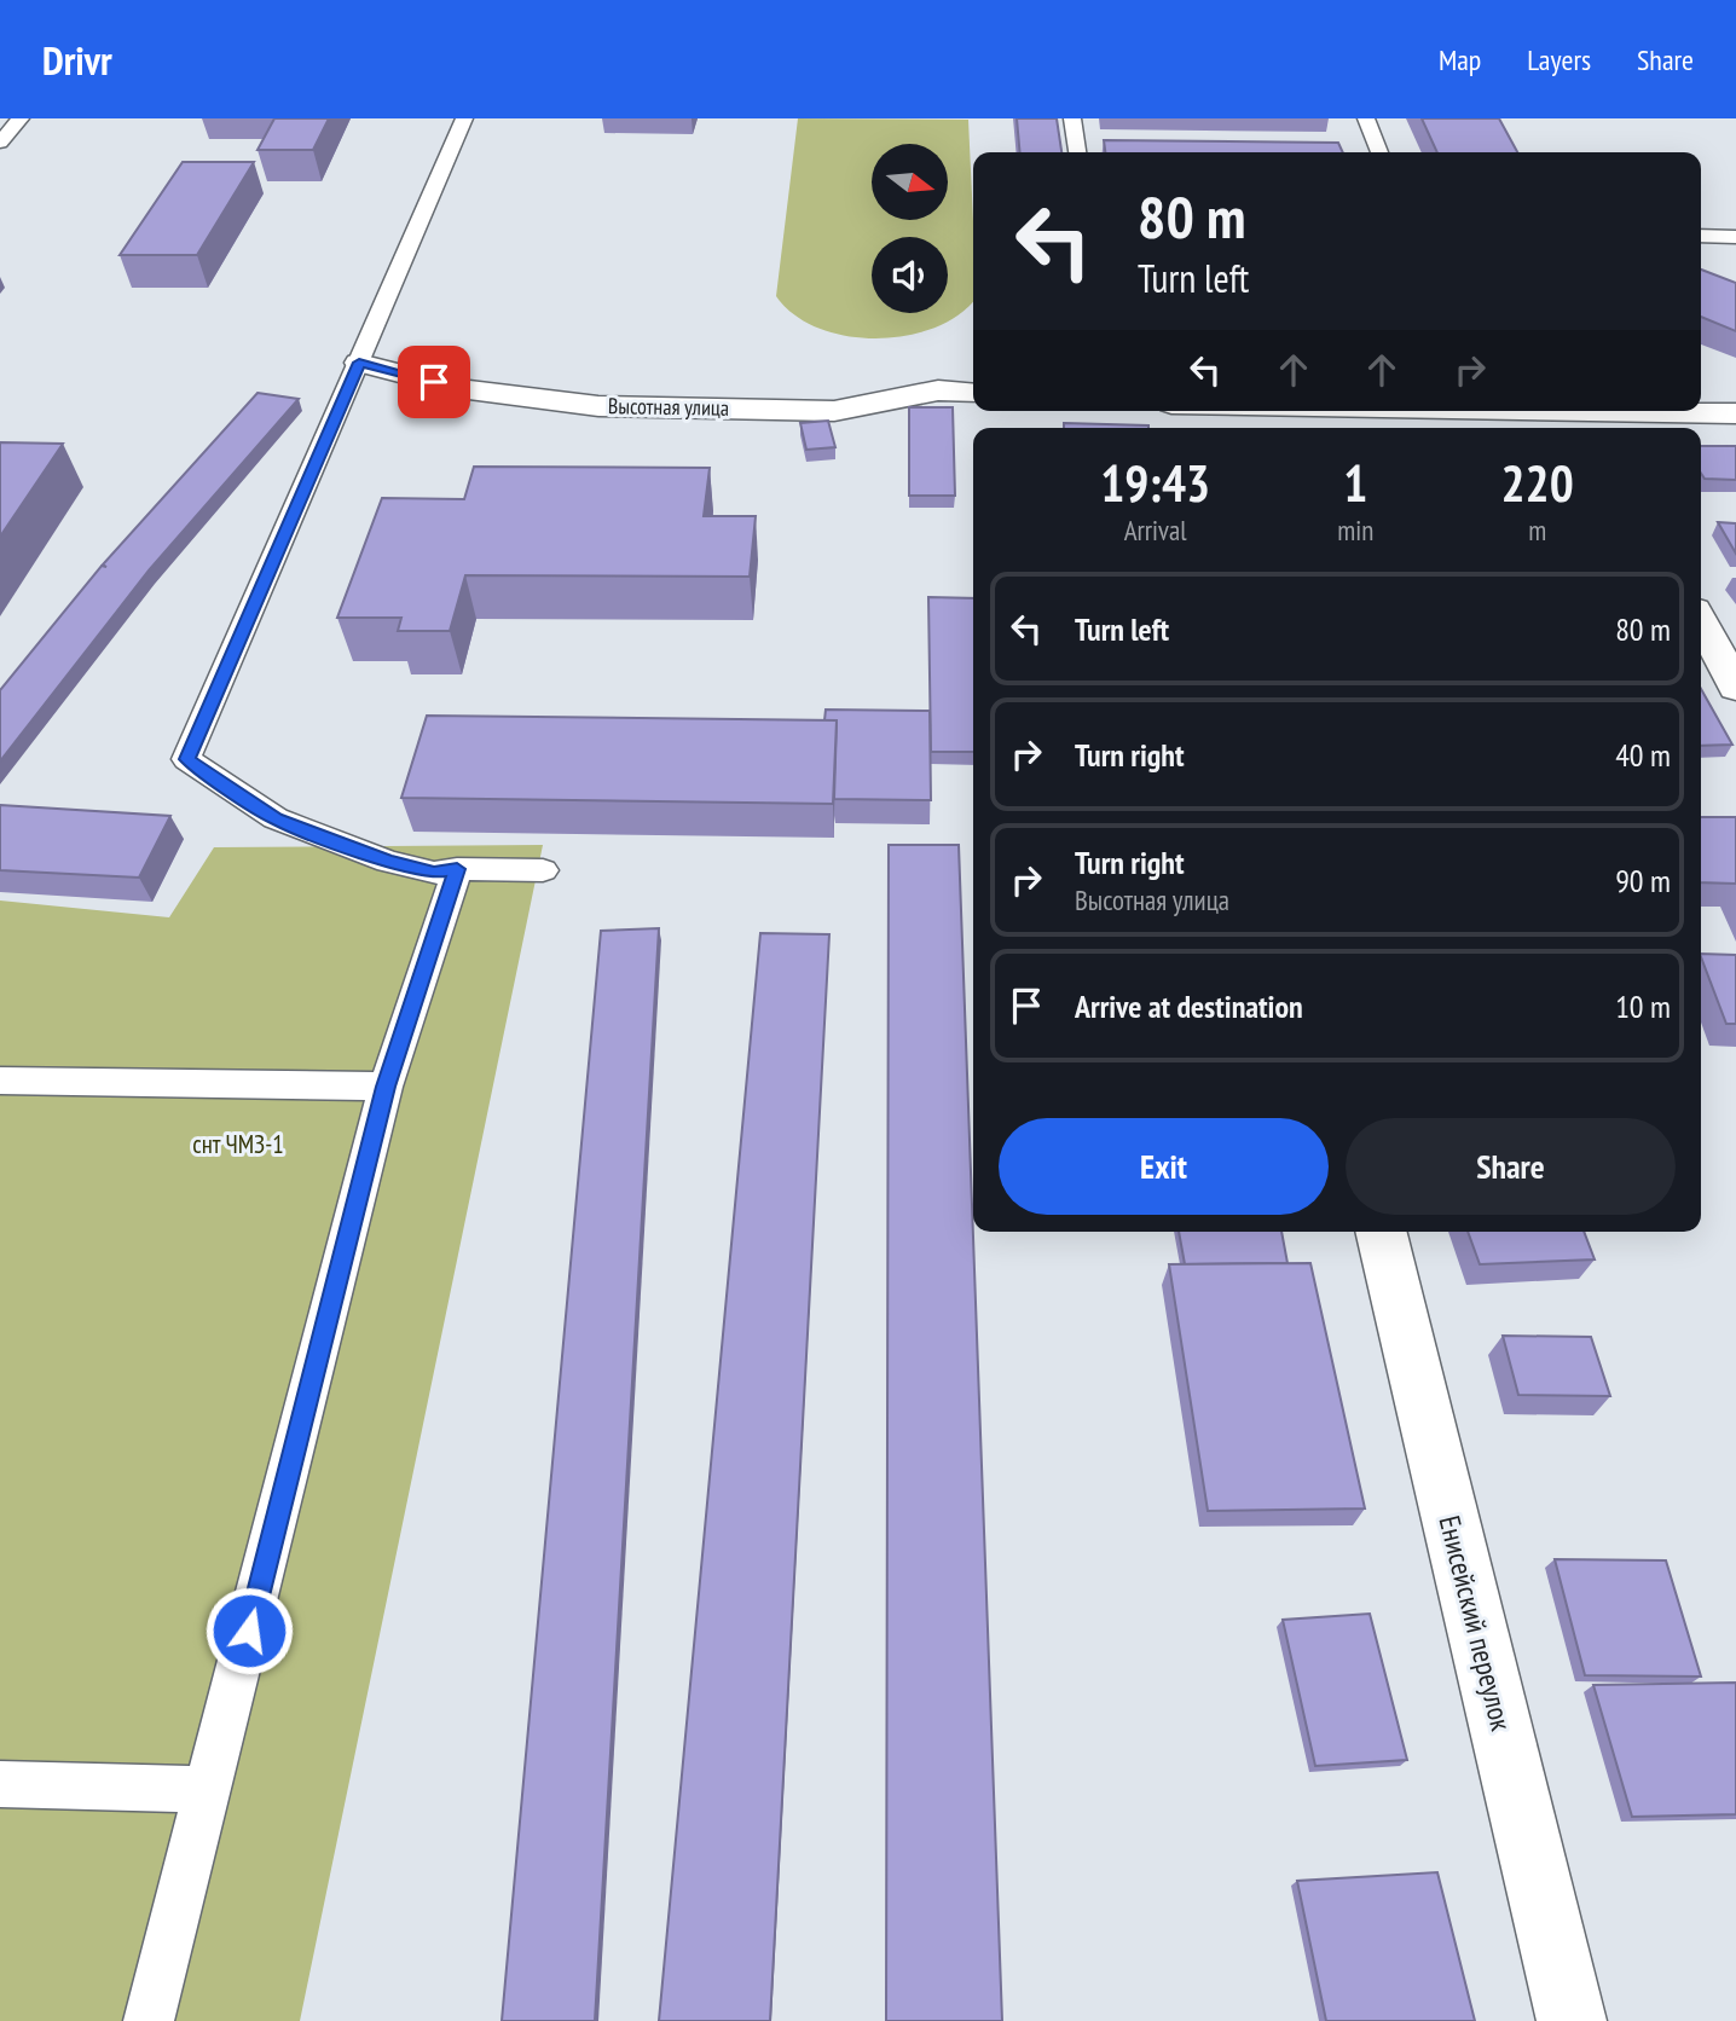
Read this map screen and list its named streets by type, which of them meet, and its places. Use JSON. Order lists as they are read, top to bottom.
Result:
{
  "streets": {
    "street": ["Высотная улица", "Енисейский переулок"]
  },
  "parks": ["снт ЧМЗ-1"],
  "north": "right",
  "page": {
    "header": "Drivr",
    "nav": ["Map", "Layers", "Share"],
    "turn": ["80 m", "Turn left"],
    "eta": [
      "19:43",
      "Arrival",
      "1",
      "min",
      "220",
      "m"
    ],
    "list": [
      {
        "name": "Turn left",
        "value": "80 m"
      },
      {
        "name": "Turn right",
        "value": "40 m"
      },
      {
        "name": "Turn right",
        "note": "Высотная улица",
        "value": "90 m"
      },
      {
        "name": "Arrive at destination",
        "value": "10 m"
      }
    ],
    "buttons": ["Exit", "Share"]
  }
}
